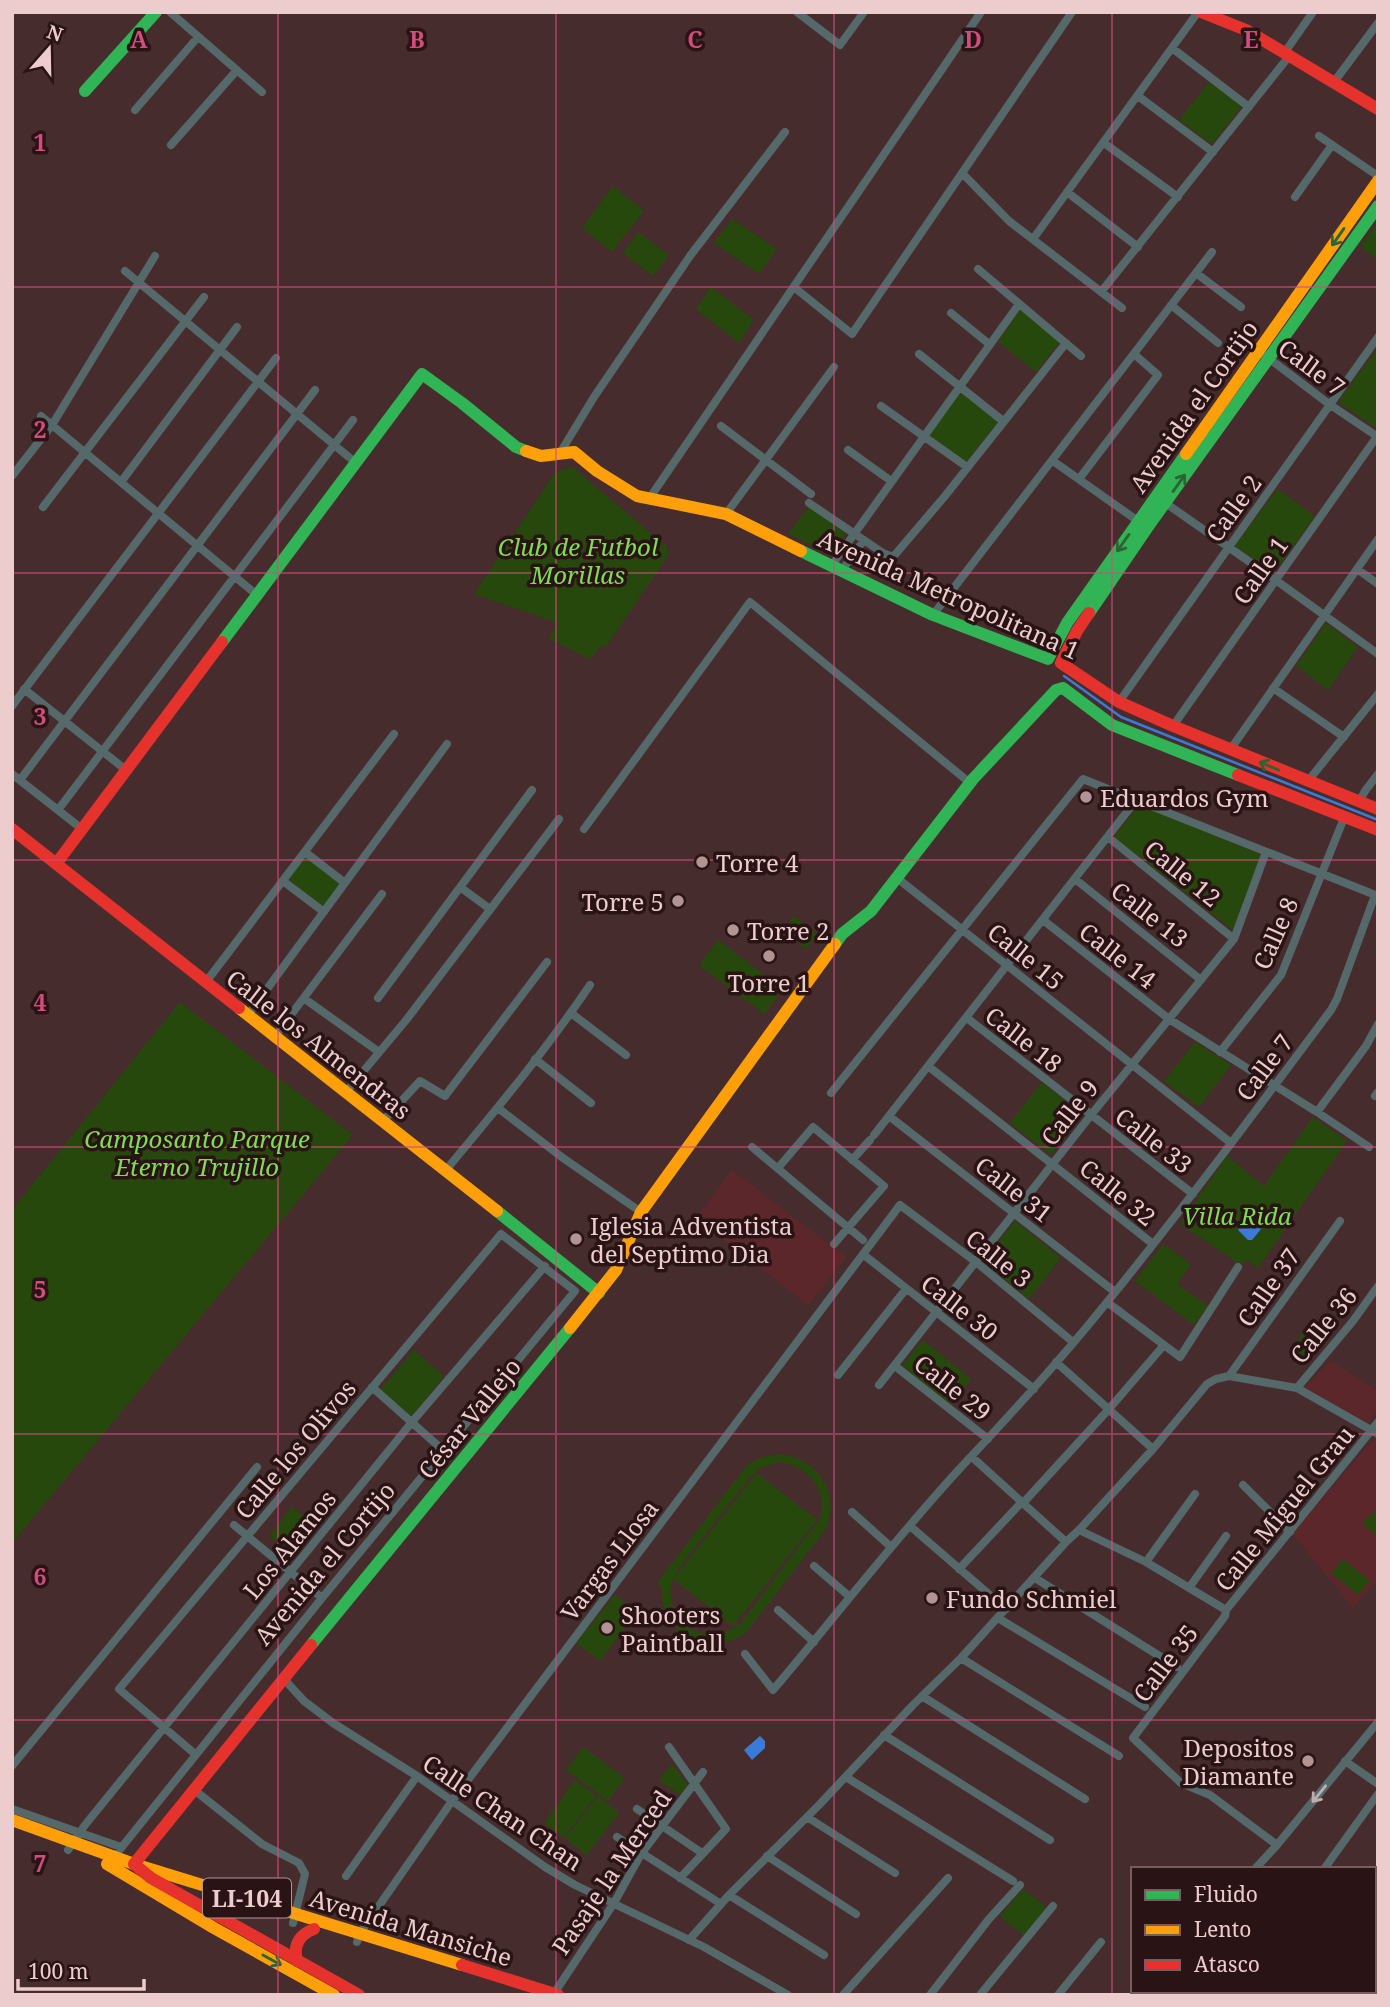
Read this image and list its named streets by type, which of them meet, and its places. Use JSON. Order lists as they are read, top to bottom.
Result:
{
  "streets": {
    "main road": [
      "Avenida el Cortijo",
      "Avenida Metropolitana 1",
      "Calle los Almendras",
      "César Vallejo",
      "LI-104",
      "Avenida Mansiche"
    ],
    "street": [
      "Calle 7",
      "Calle 2",
      "Calle 1",
      "Calle 12",
      "Calle 13",
      "Calle 8",
      "Calle 14",
      "Calle 15",
      "Calle 18",
      "Calle 9",
      "Calle 33",
      "Calle 31",
      "Calle 32",
      "Calle 3",
      "Calle 37",
      "Calle 30",
      "Calle 36",
      "Calle 29",
      "Calle los Olivos",
      "Calle Miguel Grau",
      "Los Alamos",
      "Vargas Llosa",
      "Calle 35",
      "Calle Chan Chan",
      "Pasaje la Merced"
    ]
  },
  "crossings": [
    ["Calle 7", "Avenida el Cortijo"],
    ["Calle 7", "Calle 2"],
    ["Calle 7", "Calle 1"],
    ["Calle 7", "Calle 15"],
    ["Calle 7", "Calle 33"],
    ["Calle 7", "Calle 31"],
    ["Calle 7", "Calle 32"],
    ["Calle 7", "Calle 3"],
    ["Calle 7", "Calle 30"],
    ["Calle 7", "Calle 29"],
    ["Avenida el Cortijo", "Avenida Metropolitana 1"],
    ["Avenida el Cortijo", "Calle los Olivos"],
    ["Avenida el Cortijo", "Los Alamos"],
    ["Avenida el Cortijo", "Avenida Mansiche"],
    ["Calle 2", "Avenida Metropolitana 1"],
    ["Calle 1", "Avenida Metropolitana 1"],
    ["Avenida Metropolitana 1", "Calle 8"],
    ["Avenida Metropolitana 1", "César Vallejo"],
    ["Calle 12", "Calle 9"],
    ["Calle 13", "Calle 9"],
    ["Calle 14", "Calle 9"],
    ["Calle 15", "Calle 9"],
    ["Calle 15", "César Vallejo"],
    ["Calle 18", "Calle 9"],
    ["Calle 18", "Calle 33"],
    ["Calle los Almendras", "César Vallejo"],
    ["Calle 9", "Calle 33"],
    ["Calle 9", "Calle 31"],
    ["Calle 9", "Calle 32"],
    ["Calle 9", "Calle 3"],
    ["Calle 9", "Calle 30"],
    ["Calle 9", "Calle 29"],
    ["Calle 3", "Vargas Llosa"],
    ["Calle 30", "Vargas Llosa"],
    ["César Vallejo", "Calle Chan Chan"],
    ["César Vallejo", "Avenida Mansiche"],
    ["Calle los Olivos", "Los Alamos"],
    ["Calle Miguel Grau", "Calle 35"],
    ["Los Alamos", "Avenida Mansiche"],
    ["Vargas Llosa", "Calle Chan Chan"],
    ["Vargas Llosa", "Avenida Mansiche"],
    ["Calle Chan Chan", "Pasaje la Merced"],
    ["Pasaje la Merced", "Avenida Mansiche"]
  ],
  "parks": ["Club de Futbol Morillas", "Camposanto Parque Eterno Trujillo", "Villa Rida"],
  "places": [
    "Eduardos Gym",
    "Torre 4",
    "Torre 5",
    "Torre 2",
    "Torre 1",
    "Iglesia Adventista del Septimo Dia",
    "Fundo Schmiel",
    "Shooters Paintball",
    "Depositos Diamante"
  ],
  "legend": ["Fluido", "Lento", "Atasco"],
  "scale_bar": "100 m",
  "north": "top",
  "grid": {
    "columns": [
      "A",
      "B",
      "C",
      "D",
      "E"
    ],
    "rows": [
      "1",
      "2",
      "3",
      "4",
      "5",
      "6",
      "7"
    ]
  }
}
